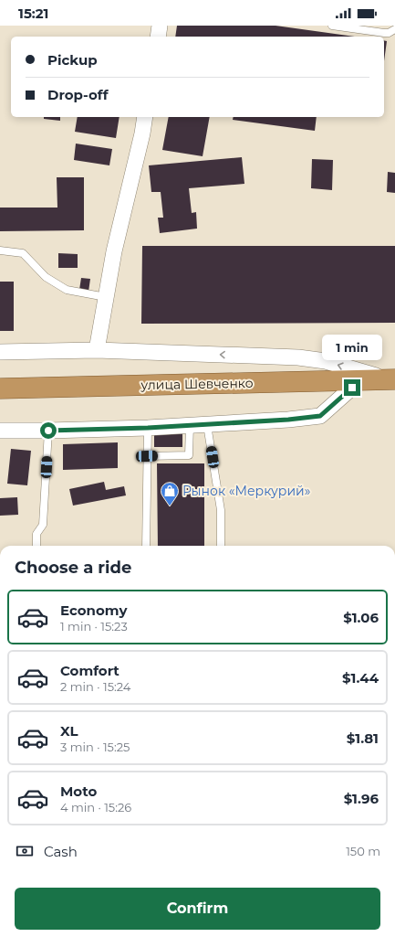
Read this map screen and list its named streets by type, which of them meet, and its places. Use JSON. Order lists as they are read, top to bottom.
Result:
{
  "streets": {
    "highway": ["улица Шевченко"]
  },
  "places": {
    "shop": ["Рынок «Меркурий»"]
  },
  "page": {
    "status": "15:21",
    "banner": ["Pickup", "Drop-off"],
    "bubble": "1 min",
    "heading": "Choose a ride",
    "list": [
      {
        "name": "Economy",
        "note": "1 min · 15:23",
        "value": "$1.06"
      },
      {
        "name": "Comfort",
        "note": "2 min · 15:24",
        "value": "$1.44"
      },
      {
        "name": "XL",
        "note": "3 min · 15:25",
        "value": "$1.81"
      },
      {
        "name": "Moto",
        "note": "4 min · 15:26",
        "value": "$1.96"
      }
    ],
    "pay": ["Cash", "150 m"],
    "buttons": "Confirm"
  }
}
